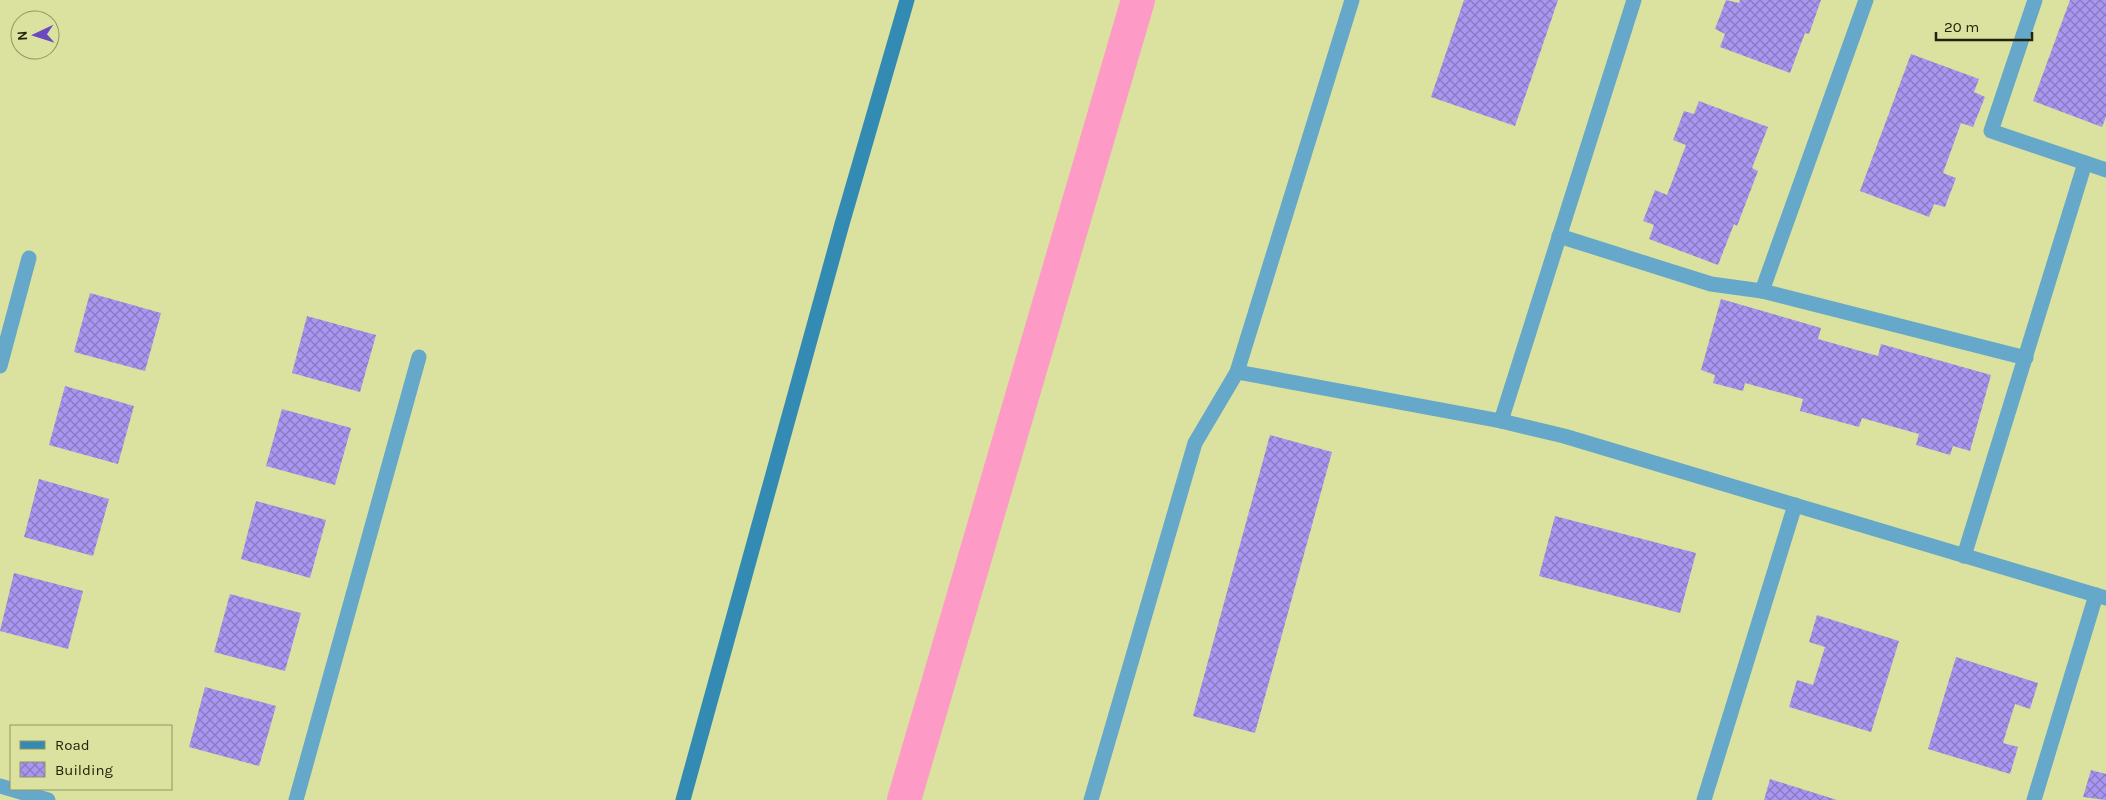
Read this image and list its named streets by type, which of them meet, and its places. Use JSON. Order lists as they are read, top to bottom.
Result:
{
  "legend": ["Road", "Building"],
  "scale_bar": "20 m",
  "north": "left"
}
